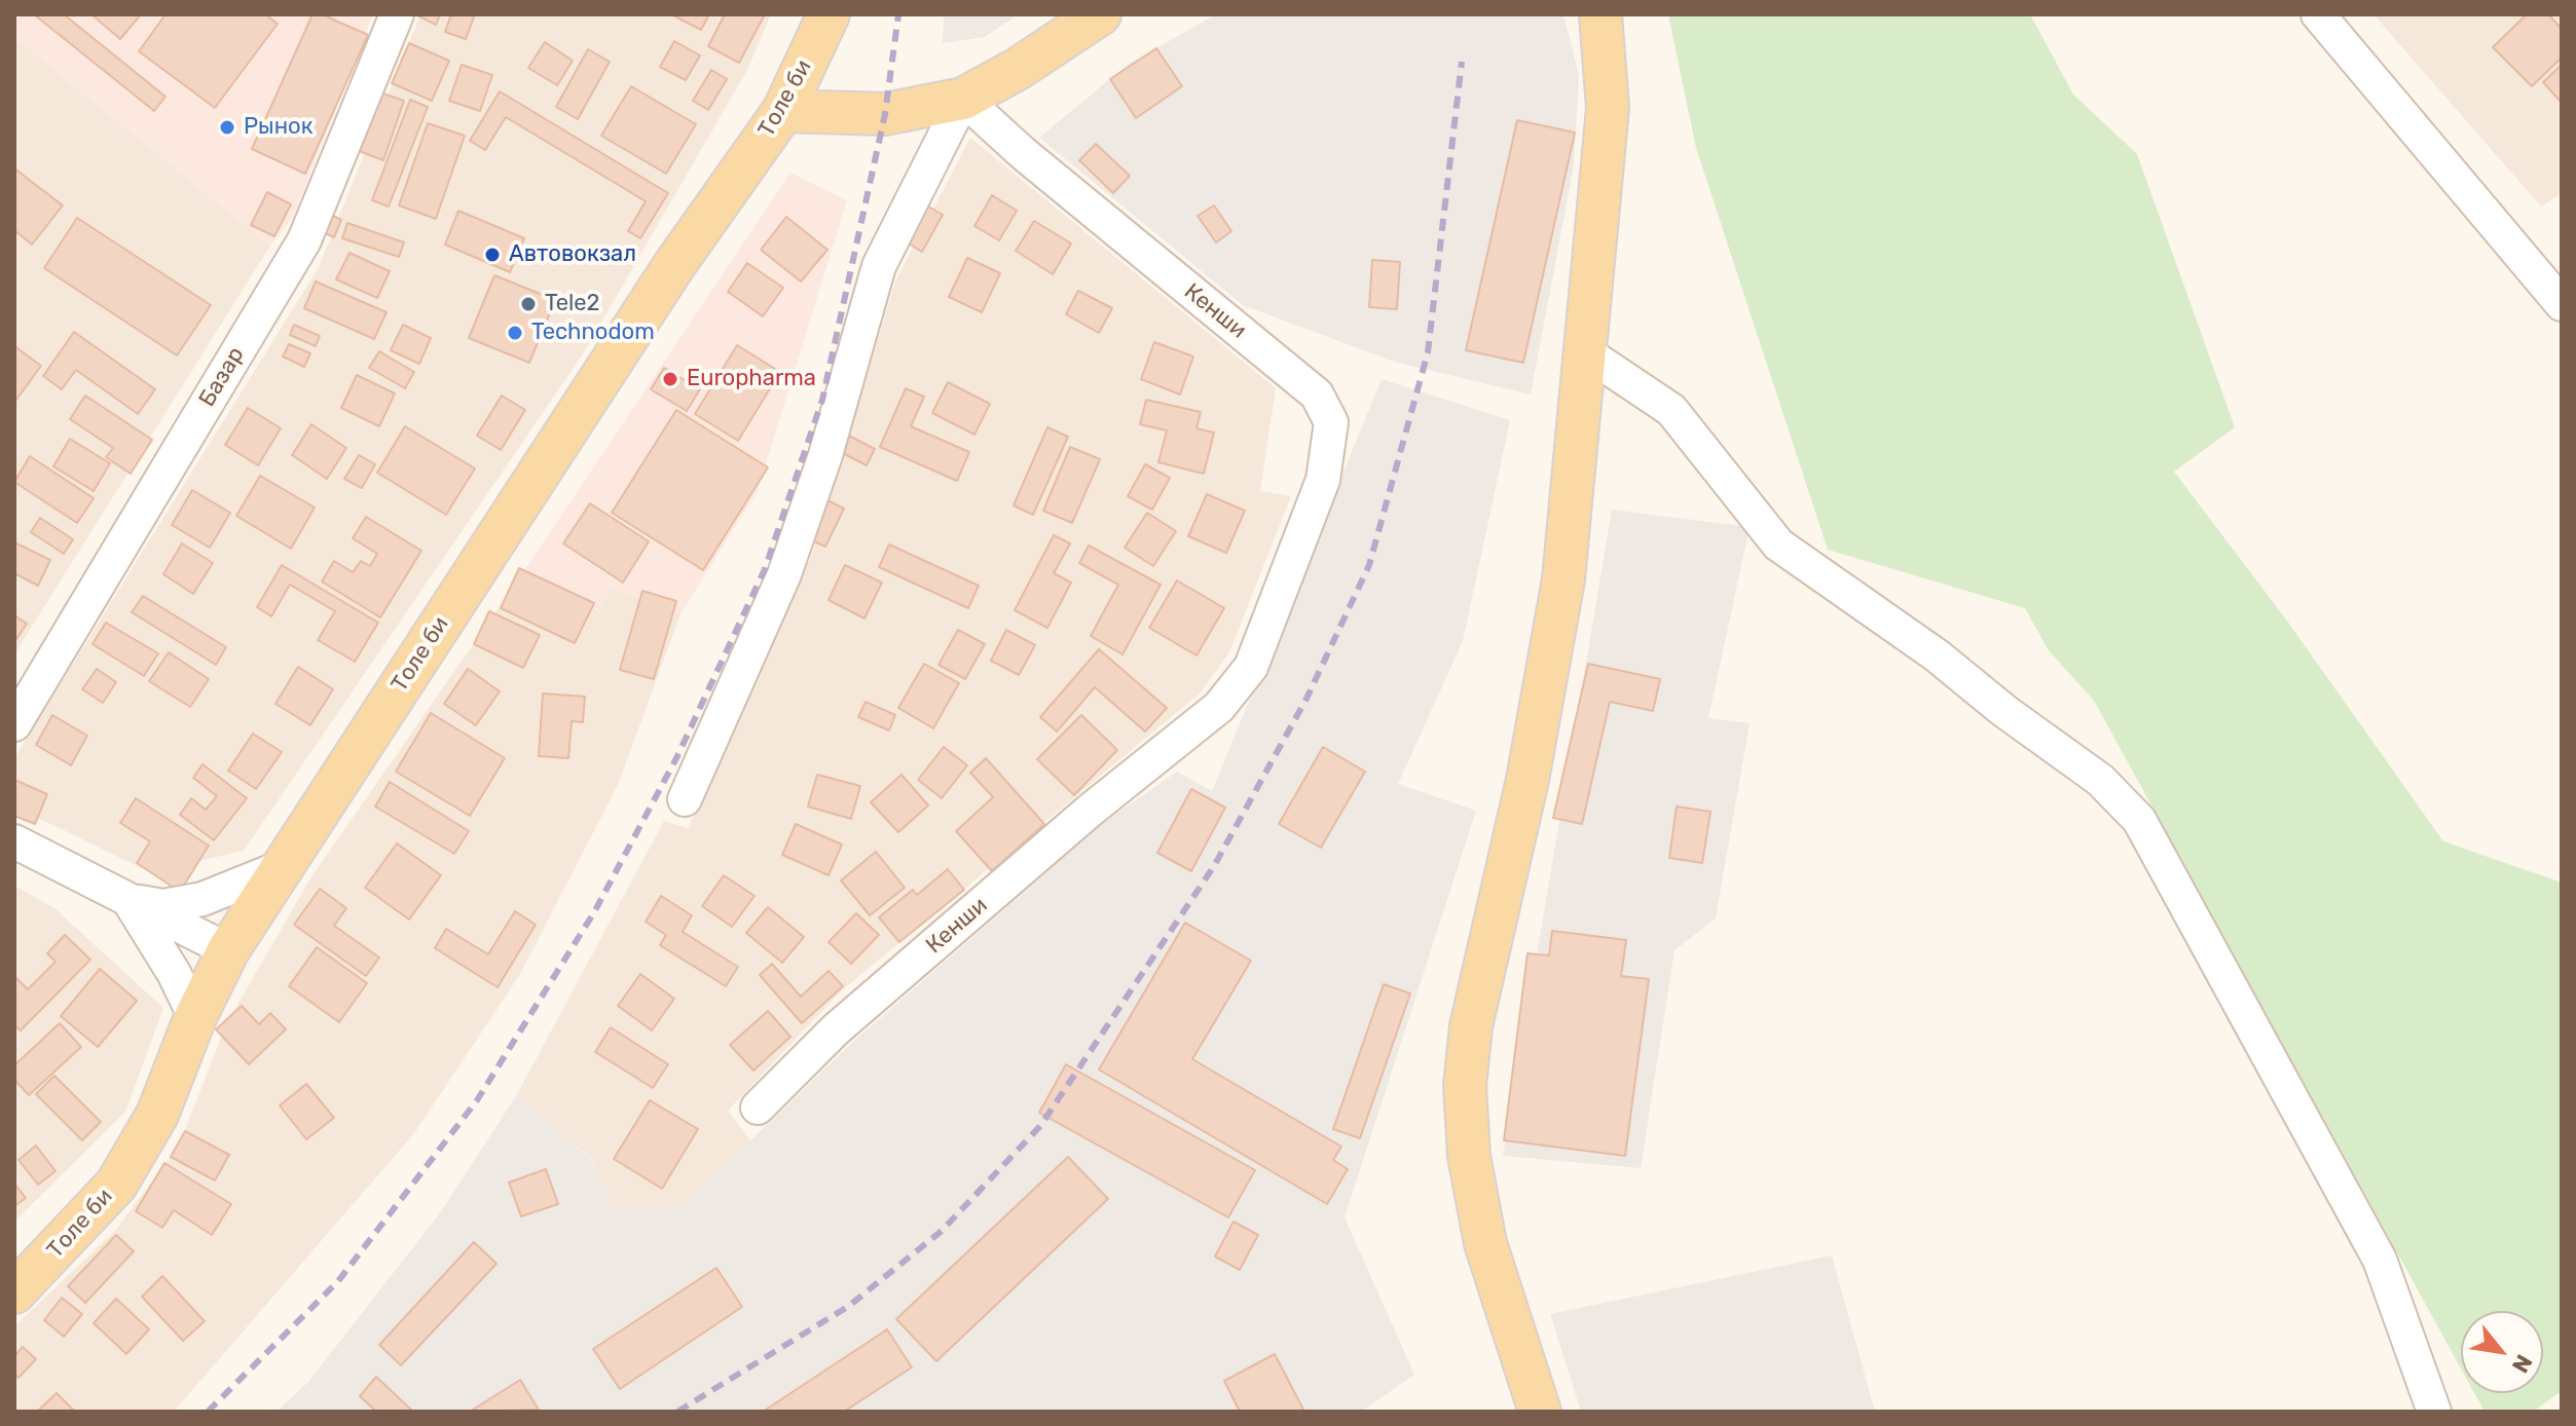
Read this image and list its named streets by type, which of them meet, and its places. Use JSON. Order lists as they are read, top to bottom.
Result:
{
  "streets": {
    "main road": ["Толе би"],
    "street": ["Кенши", "Базар"]
  },
  "places": [
    "Рынок",
    "Автовокзал",
    "Tele2",
    "Technodom",
    "Europharma"
  ],
  "north": "bottom right"
}
